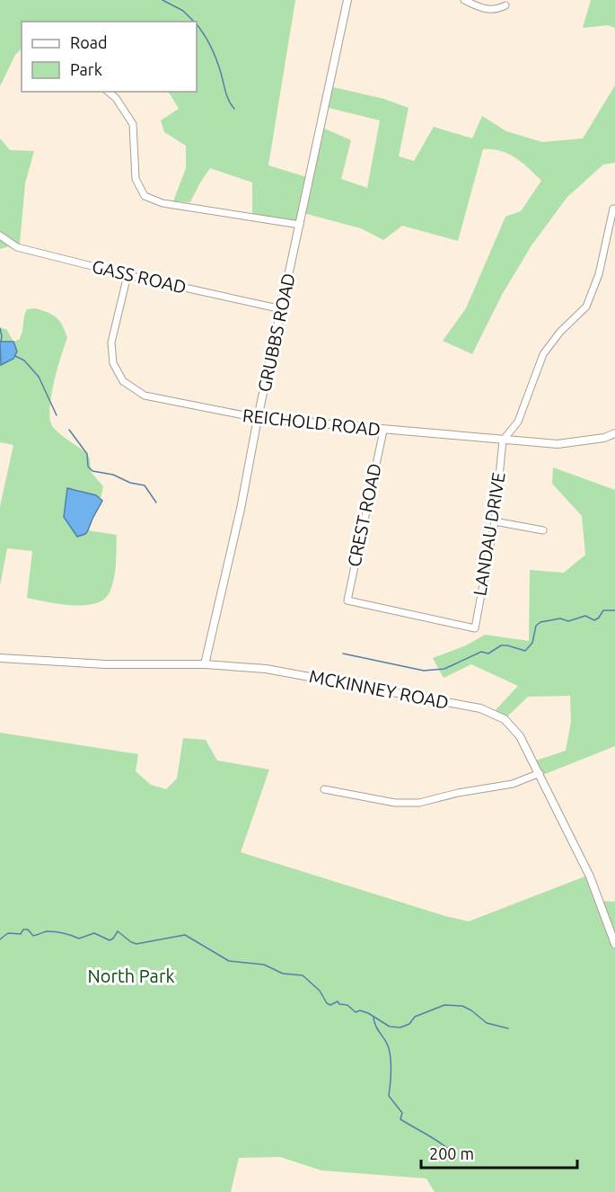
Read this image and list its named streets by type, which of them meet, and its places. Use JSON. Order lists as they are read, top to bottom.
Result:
{
  "streets": {
    "street": [
      "GASS ROAD",
      "GRUBBS ROAD",
      "REICHOLD ROAD",
      "CREST ROAD",
      "LANDAU DRIVE",
      "MCKINNEY ROAD"
    ]
  },
  "crossings": [
    ["GASS ROAD", "GRUBBS ROAD"],
    ["GASS ROAD", "REICHOLD ROAD"],
    ["GRUBBS ROAD", "REICHOLD ROAD"],
    ["GRUBBS ROAD", "MCKINNEY ROAD"],
    ["REICHOLD ROAD", "CREST ROAD"],
    ["REICHOLD ROAD", "LANDAU DRIVE"],
    ["CREST ROAD", "LANDAU DRIVE"]
  ],
  "parks": ["North Park"],
  "legend": ["Road", "Park"],
  "scale_bar": "200 m"
}
